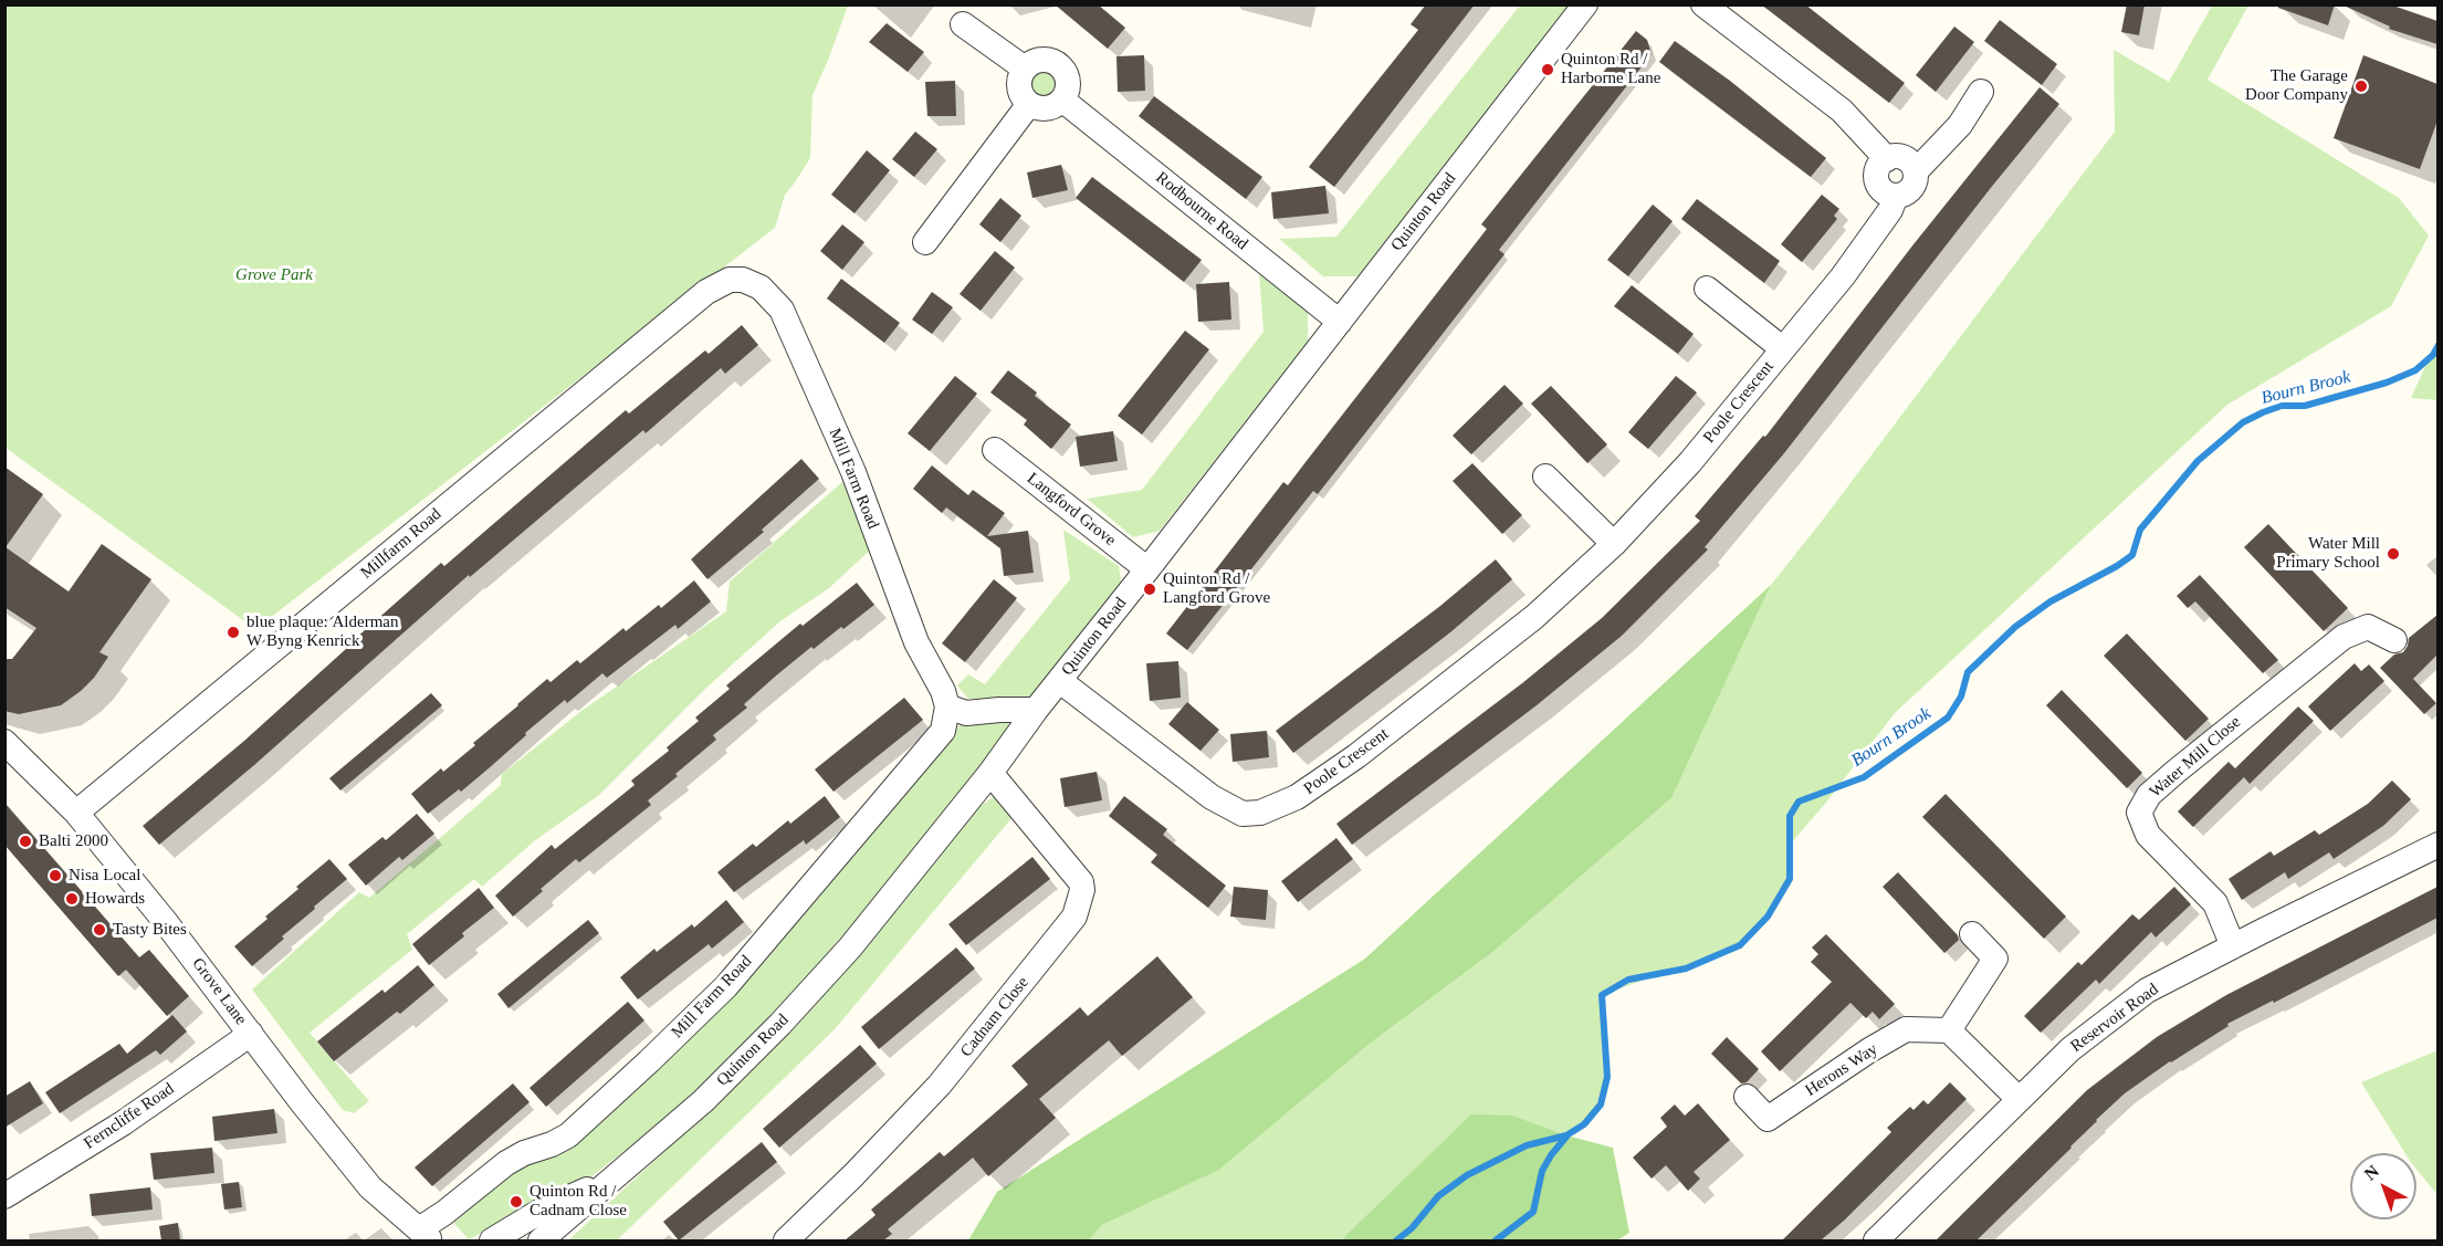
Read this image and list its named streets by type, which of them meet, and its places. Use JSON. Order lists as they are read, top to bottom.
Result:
{
  "streets": {
    "street": [
      "Rodbourne Road",
      "Quinton Road",
      "Poole Crescent",
      "Mill Farm Road",
      "Langford Grove",
      "Millfarm Road",
      "Water Mill Close",
      "Grove Lane",
      "Cadnam Close",
      "Reservoir Road",
      "Herons Way",
      "Ferncliffe Road"
    ]
  },
  "crossings": [
    ["Rodbourne Road", "Quinton Road"],
    ["Quinton Road", "Poole Crescent"],
    ["Quinton Road", "Langford Grove"],
    ["Quinton Road", "Cadnam Close"],
    ["Mill Farm Road", "Millfarm Road"],
    ["Mill Farm Road", "Grove Lane"],
    ["Millfarm Road", "Grove Lane"],
    ["Water Mill Close", "Reservoir Road"],
    ["Grove Lane", "Ferncliffe Road"]
  ],
  "water": ["Bourn Brook"],
  "parks": ["Grove Park"],
  "places": [
    "Quinton Rd / Harborne Lane",
    "The Garage Door Company",
    "Water Mill Primary School",
    "Quinton Rd / Langford Grove",
    "blue plaque: Alderman W Byng Kenrick",
    "Balti 2000",
    "Nisa Local",
    "Howards",
    "Tasty Bites",
    "Quinton Rd / Cadnam Close"
  ],
  "north": "top left"
}
